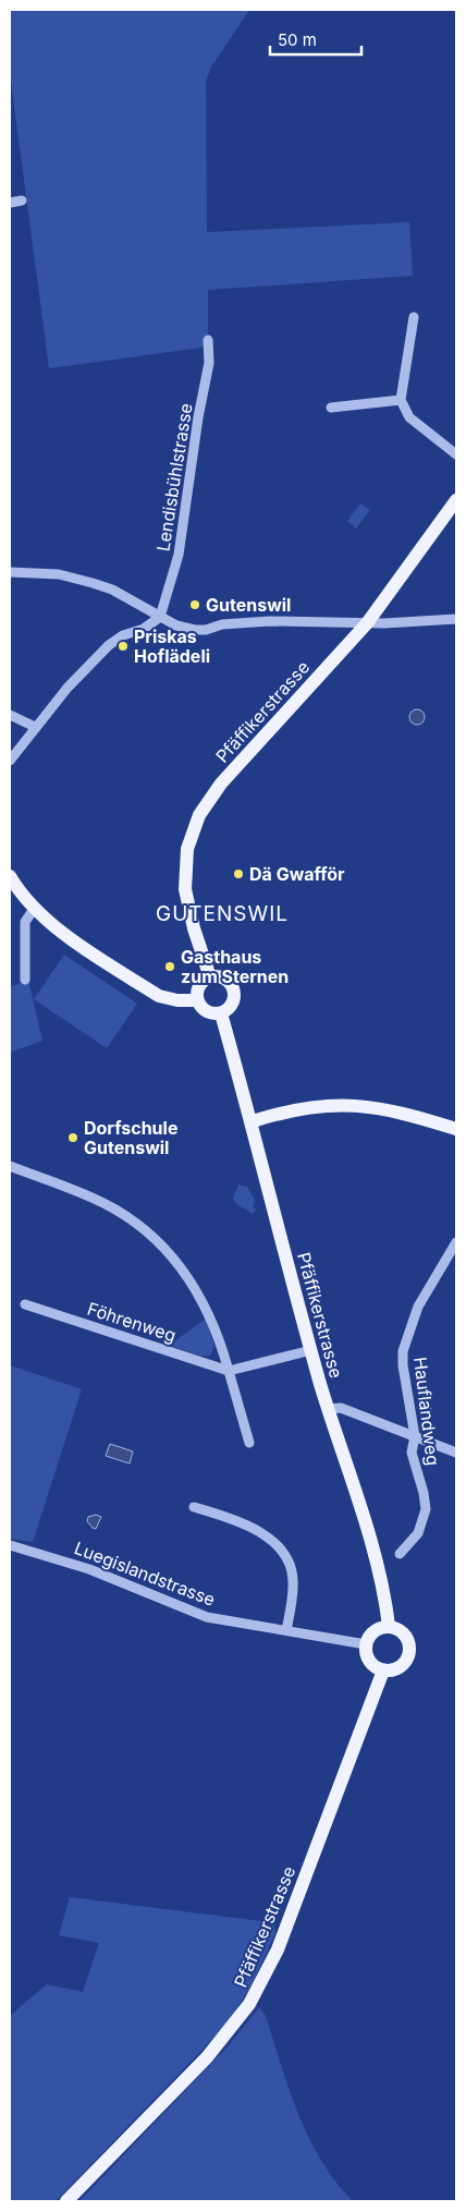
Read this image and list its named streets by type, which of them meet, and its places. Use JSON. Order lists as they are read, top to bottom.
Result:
{
  "streets": {
    "main road": ["Pfäffikerstrasse"],
    "street": [
      "Lendisbühlstrasse",
      "Föhrenweg",
      "Hauflandweg",
      "Luegislandstrasse"
    ]
  },
  "crossings": [
    ["Pfäffikerstrasse", "Luegislandstrasse"]
  ],
  "districts": ["GUTENSWIL"],
  "places": [
    "Gutenswil",
    "Priskas Hoflädeli",
    "Dä Gwafför",
    "Gasthaus zum Sternen",
    "Dorfschule Gutenswil"
  ],
  "scale_bar": "50 m"
}
